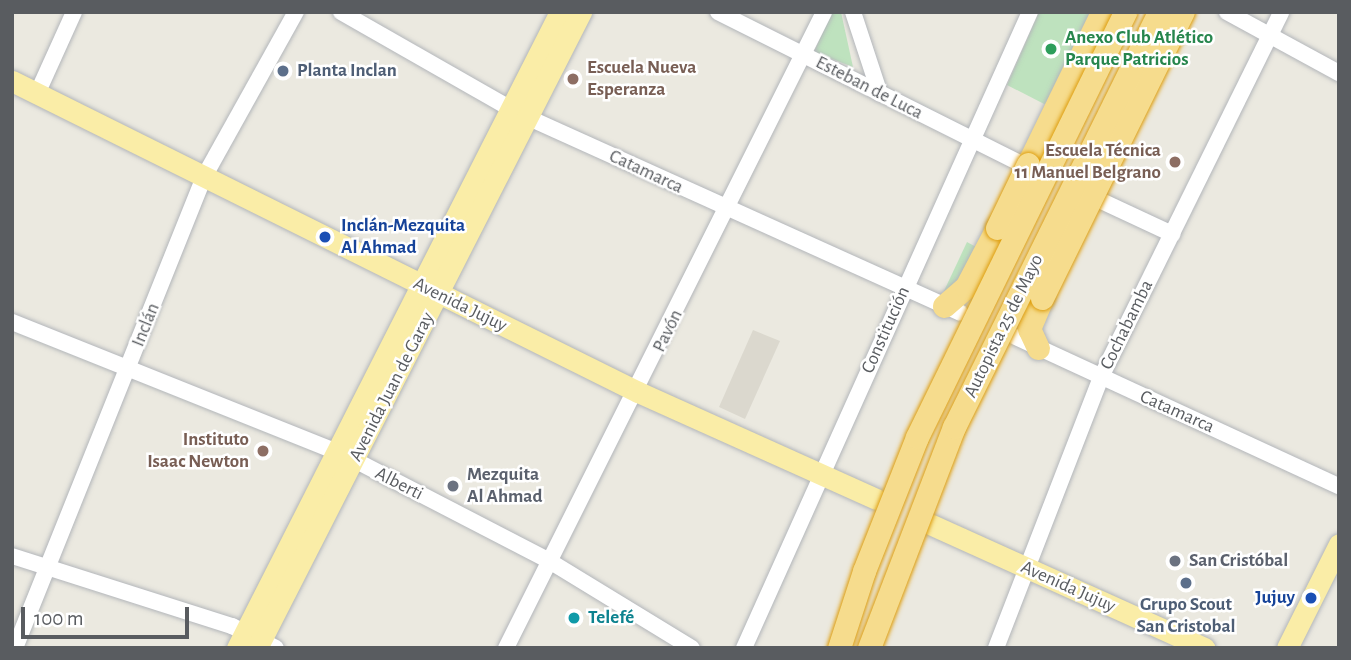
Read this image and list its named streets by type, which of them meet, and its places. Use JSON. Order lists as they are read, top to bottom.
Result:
{
  "streets": {
    "highway": ["Autopista 25 de Mayo"],
    "main road": ["Avenida Jujuy", "Avenida Juan de Garay"],
    "street": [
      "Esteban de Luca",
      "Catamarca",
      "Inclán",
      "Cochabamba",
      "Constitución",
      "Pavón",
      "Alberti"
    ]
  },
  "crossings": [
    ["Esteban de Luca", "Constitución"],
    ["Esteban de Luca", "Pavón"],
    ["Catamarca", "Cochabamba"],
    ["Catamarca", "Constitución"],
    ["Catamarca", "Pavón"],
    ["Catamarca", "Avenida Juan de Garay"],
    ["Avenida Jujuy", "Inclán"],
    ["Avenida Jujuy", "Cochabamba"],
    ["Avenida Jujuy", "Constitución"],
    ["Avenida Jujuy", "Pavón"],
    ["Avenida Jujuy", "Avenida Juan de Garay"],
    ["Inclán", "Alberti"],
    ["Pavón", "Alberti"],
    ["Avenida Juan de Garay", "Alberti"]
  ],
  "places": [
    "Anexo Club Atlético Parque Patricios",
    "Planta Inclan",
    "Escuela Nueva Esperanza",
    "Escuela Técnica 11 Manuel Belgrano",
    "Inclán-Mezquita Al Ahmad",
    "Instituto Isaac Newton",
    "Mezquita Al Ahmad",
    "San Cristóbal",
    "Grupo Scout San Cristobal",
    "Jujuy",
    "Telefé"
  ],
  "scale_bar": "100 m"
}
